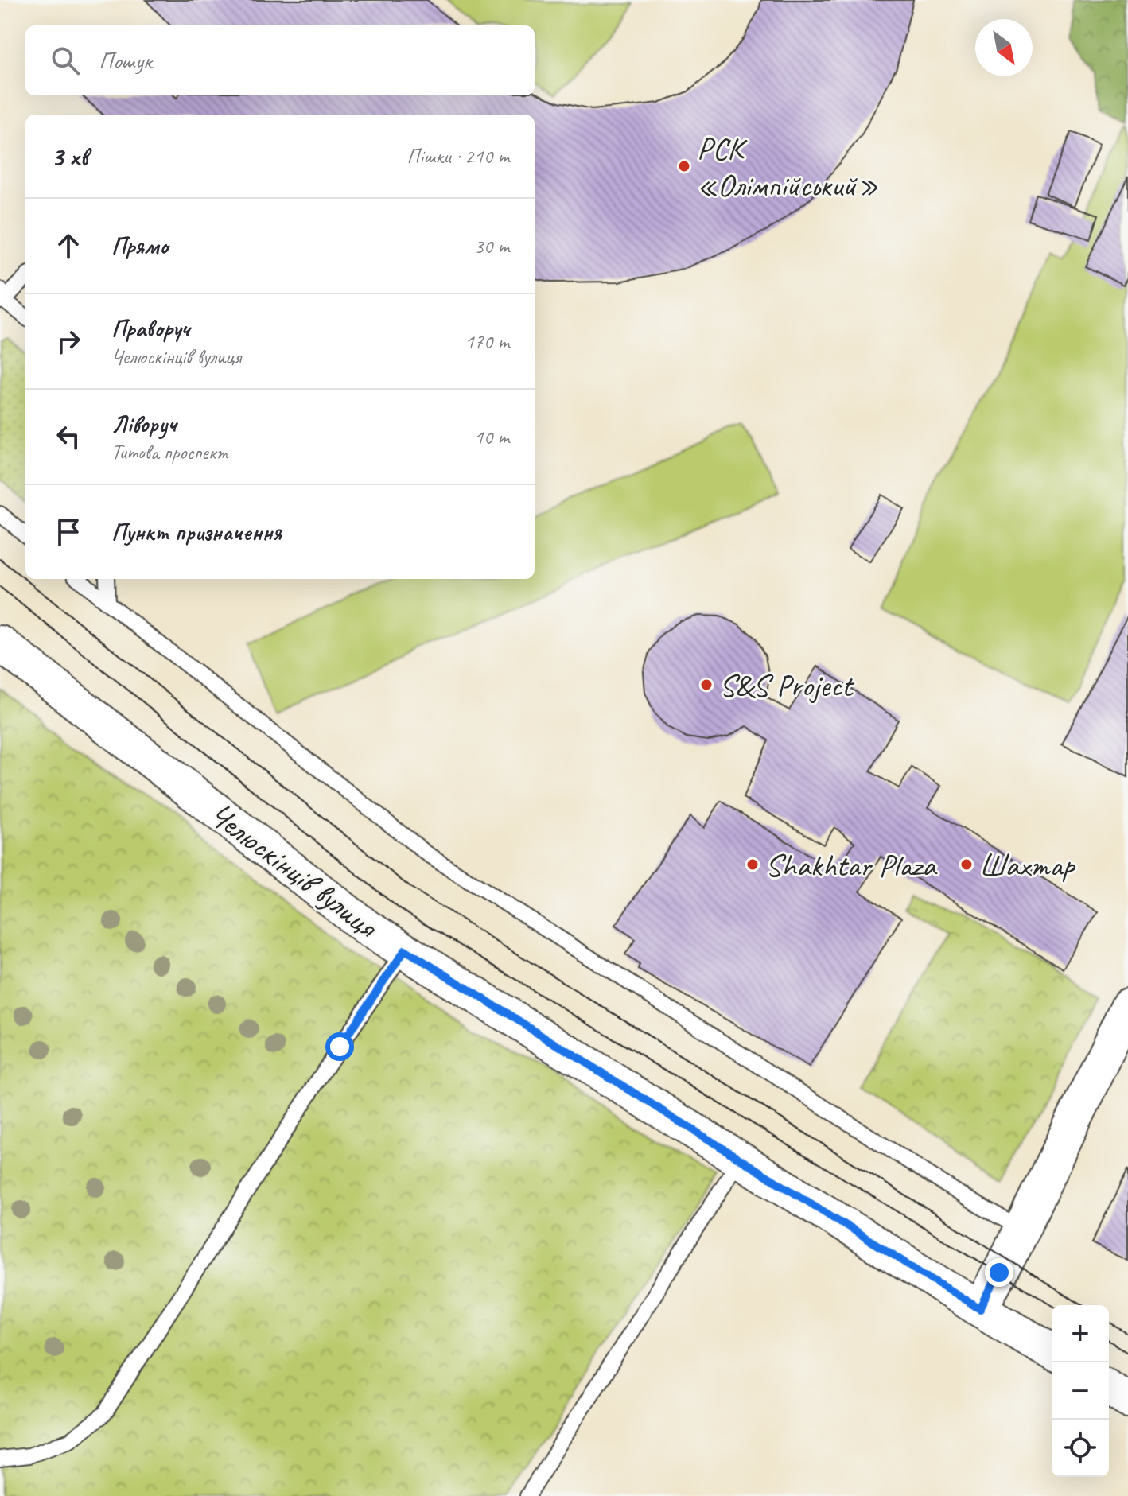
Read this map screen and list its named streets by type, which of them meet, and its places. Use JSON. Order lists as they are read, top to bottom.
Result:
{
  "streets": {
    "main road": ["Челюскінців вулиця"]
  },
  "places": [
    "РСК «Олімпійський»",
    "S&S Project",
    "Shakhtar Plaza",
    "Шахтар"
  ],
  "north": "bottom right",
  "page": {
    "search": "Пошук",
    "heading": ["3 хв", "Пішки · 210 m"],
    "list": [
      ["Прямо", "30 m"],
      ["Праворуч", "Челюскінців вулиця", "170 m"],
      ["Ліворуч", "Титова проспект", "10 m"],
      "Пункт призначення"
    ],
    "map_buttons": ["+", "−"]
  }
}
